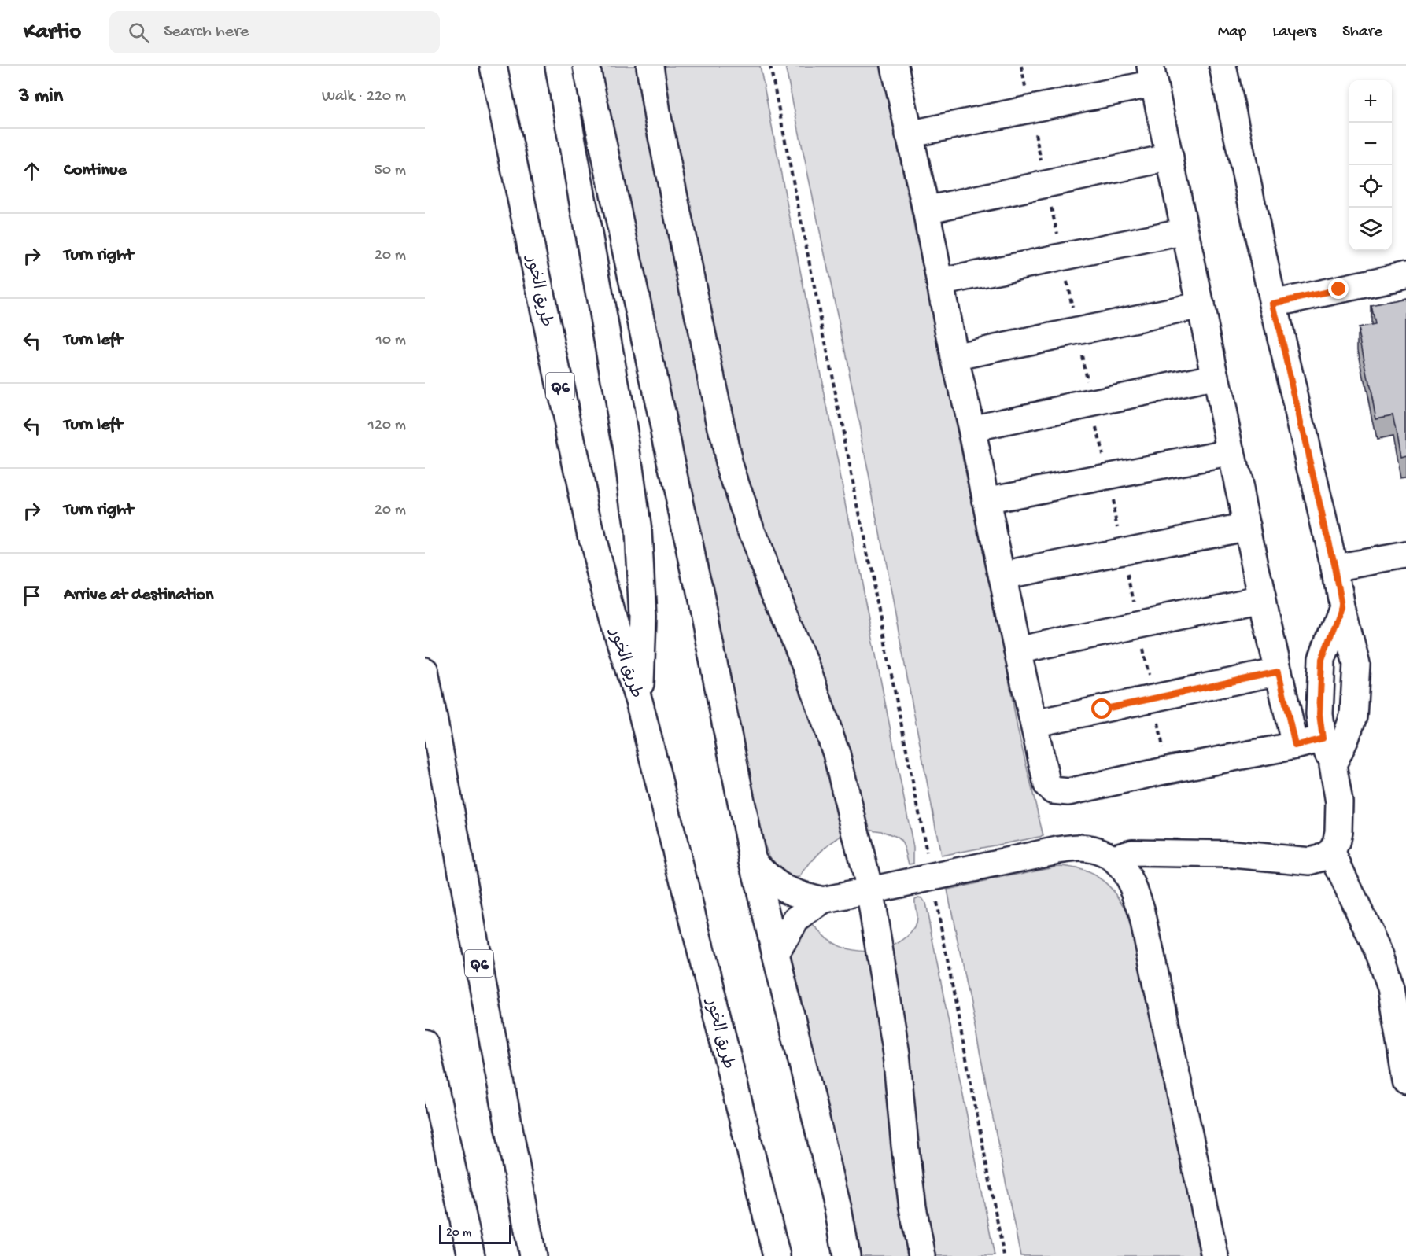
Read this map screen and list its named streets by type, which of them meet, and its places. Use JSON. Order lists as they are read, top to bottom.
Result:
{
  "streets": {
    "main road": ["طريق الخور", "Q6"]
  },
  "scale_bar": "20 m",
  "page": {
    "header": "Kartio",
    "search": "Search here",
    "nav": ["Map", "Layers", "Share"],
    "heading": ["3 min", "Walk · 220 m"],
    "map_buttons": ["+", "−"],
    "list": [
      ["Continue", "50 m"],
      ["Turn right", "20 m"],
      ["Turn left", "10 m"],
      ["Turn left", "120 m"],
      ["Turn right", "20 m"],
      "Arrive at destination"
    ],
    "scale": "20 m"
  }
}
